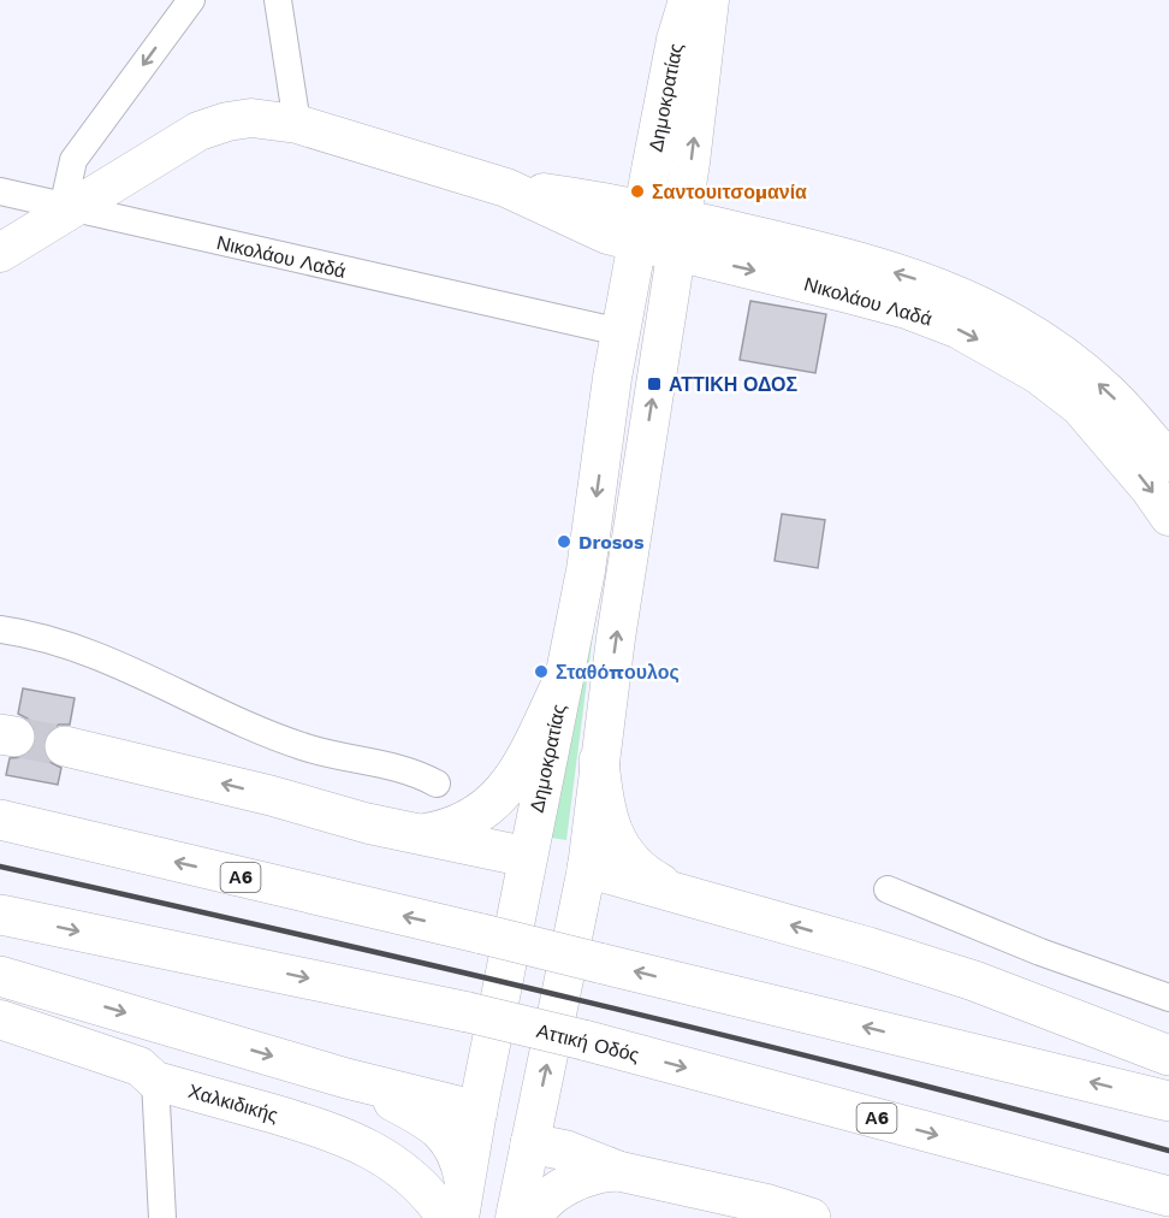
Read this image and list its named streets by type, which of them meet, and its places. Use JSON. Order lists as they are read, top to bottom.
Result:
{
  "streets": {
    "highway": ["Α6", "Αττική Οδός"],
    "main road": ["Δημοκρατίας", "Νικολάου Λαδά", "Χαλκιδικής"]
  },
  "crossings": [
    ["Δημοκρατίας", "Νικολάου Λαδά"]
  ],
  "places": {
    "other": ["Σαντουιτσομανία", "Drosos", "Σταθόπουλος"],
    "transit": ["ΑΤΤΙΚΗ ΟΔΟΣ"]
  }
}
